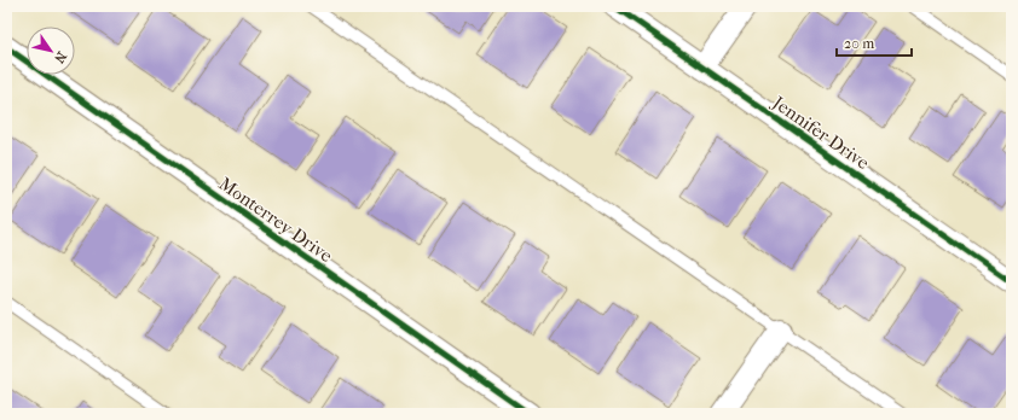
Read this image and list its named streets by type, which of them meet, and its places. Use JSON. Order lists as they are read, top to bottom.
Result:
{
  "streets": {
    "street": ["Jennifer Drive", "Monterrey Drive"]
  },
  "scale_bar": "20 m",
  "north": "bottom right"
}
